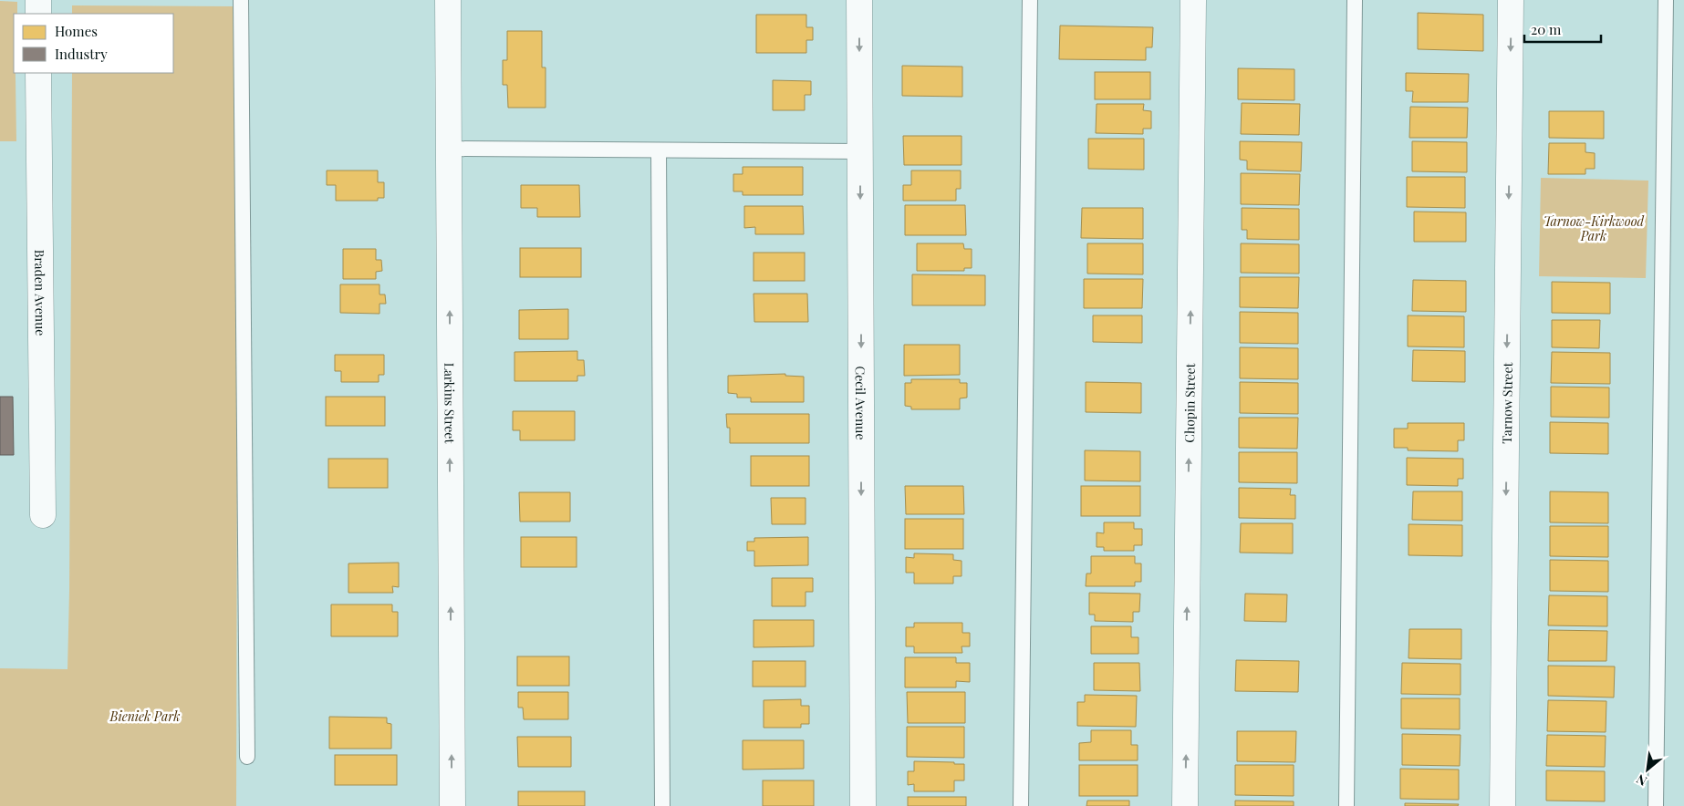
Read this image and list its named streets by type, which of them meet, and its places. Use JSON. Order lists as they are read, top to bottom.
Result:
{
  "streets": {
    "street": [
      "Braden Avenue",
      "Larkins Street",
      "Cecil Avenue",
      "Chopin Street",
      "Tarnow Street"
    ]
  },
  "one_way": [
    "Larkins Street",
    "Cecil Avenue",
    "Chopin Street",
    "Tarnow Street"
  ],
  "parks": ["Tarnow-Kirkwood Park", "Bieniek Park"],
  "legend": ["Homes", "Industry"],
  "scale_bar": "20 m",
  "north": "bottom left"
}
